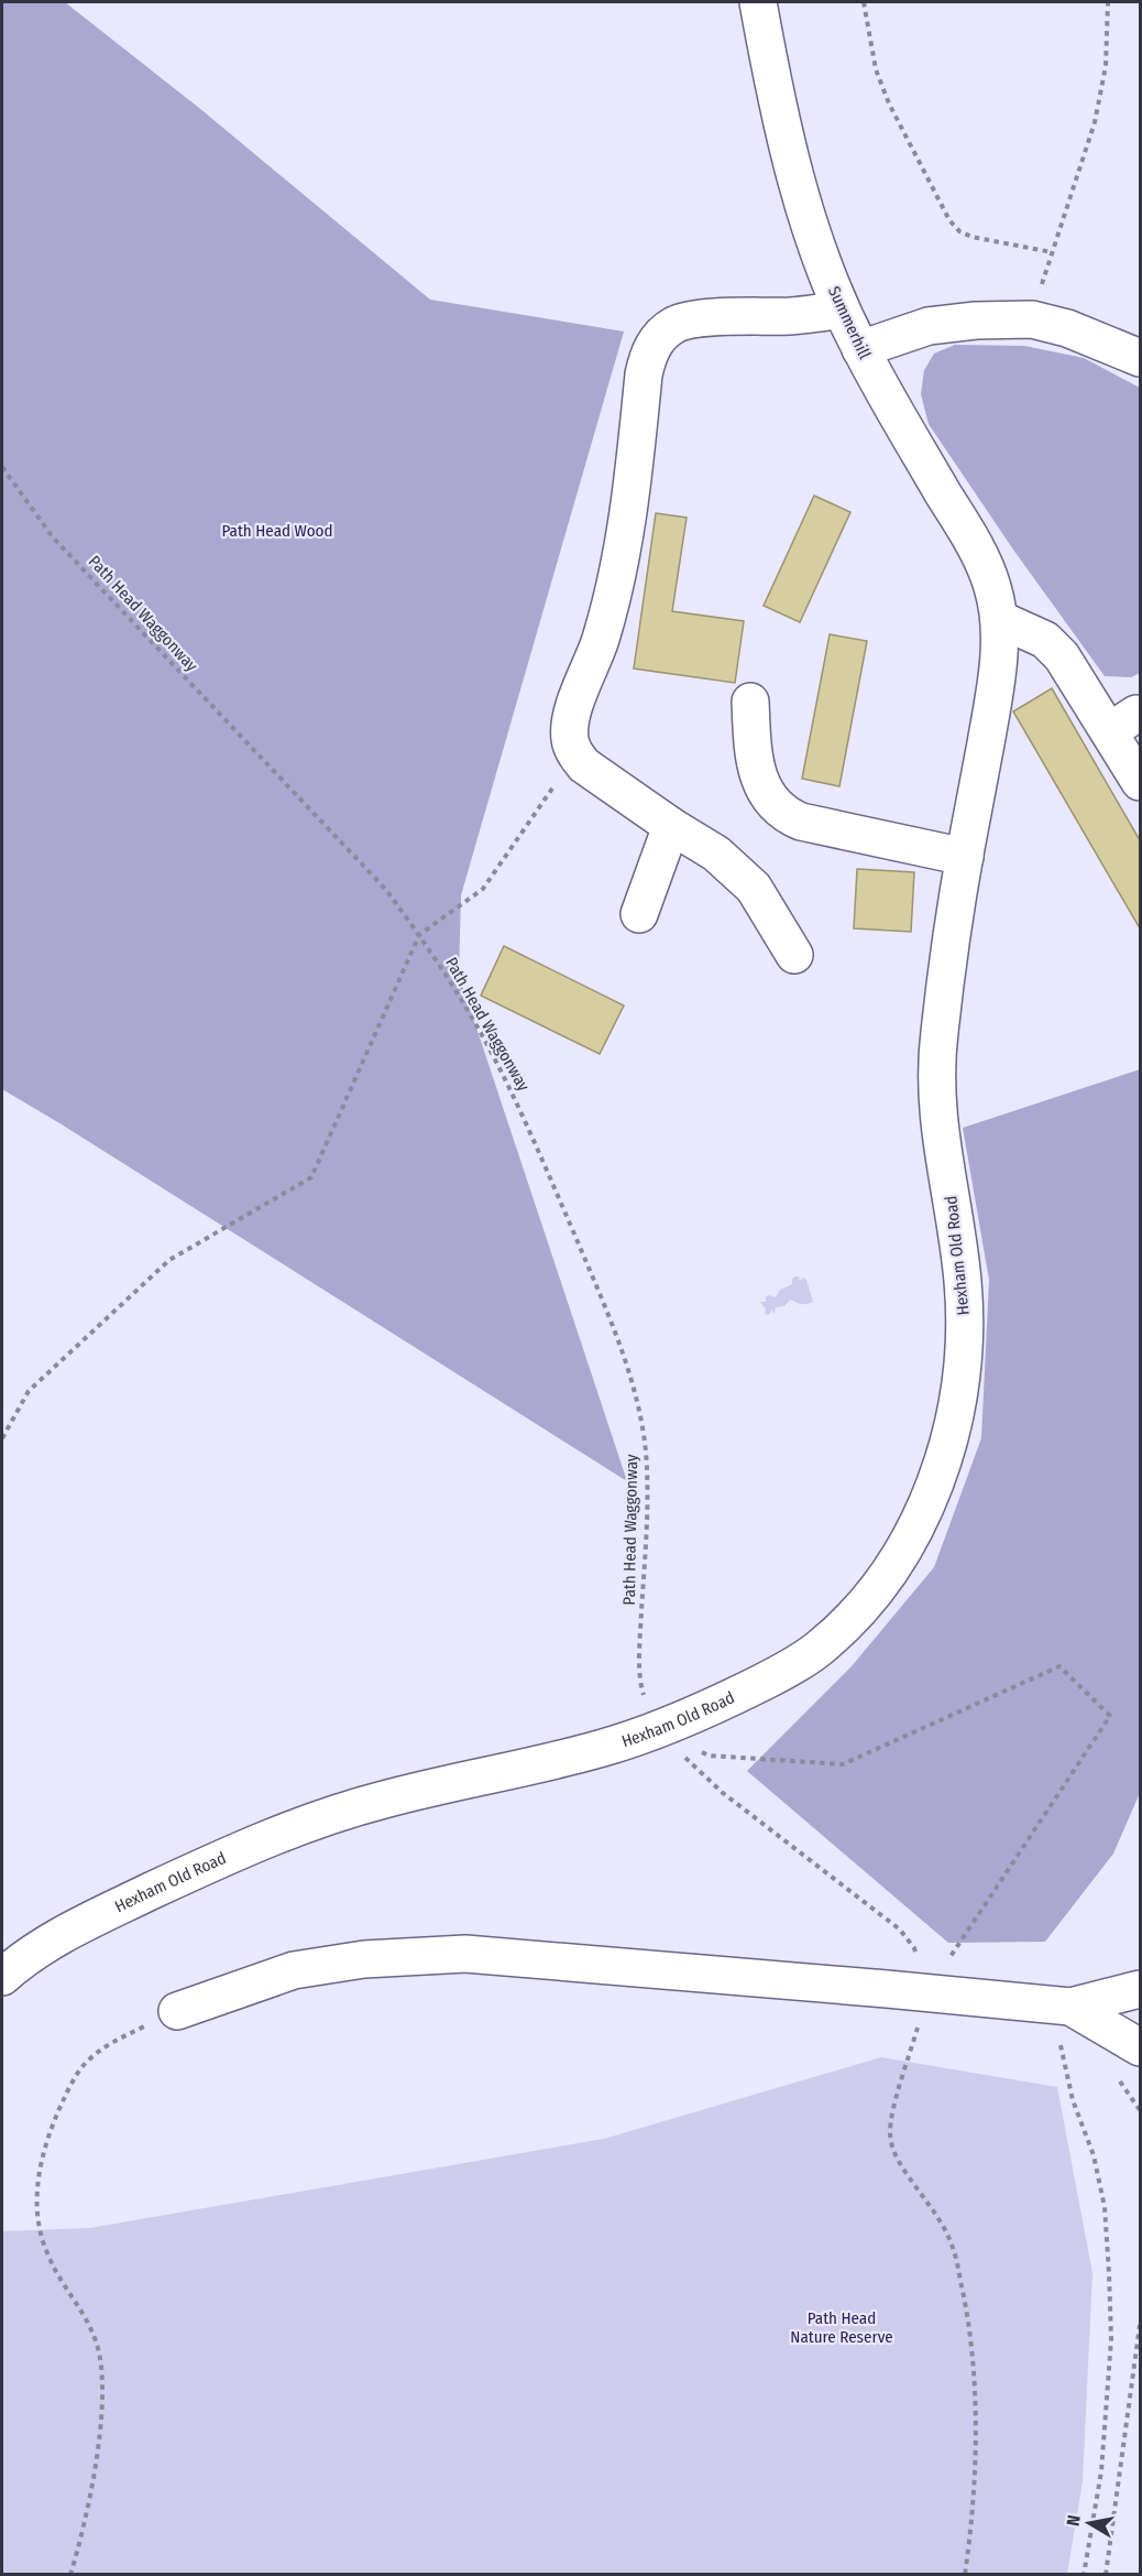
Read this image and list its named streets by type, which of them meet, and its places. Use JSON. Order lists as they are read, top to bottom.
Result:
{
  "streets": {
    "street": ["Summerhill", "Hexham Old Road"],
    "path": ["Path Head Waggonway"]
  },
  "crossings": [
    ["Summerhill", "Hexham Old Road"],
    ["Path Head Waggonway", "Hexham Old Road"]
  ],
  "parks": ["Path Head Wood", "Path Head Nature Reserve"],
  "north": "left"
}
